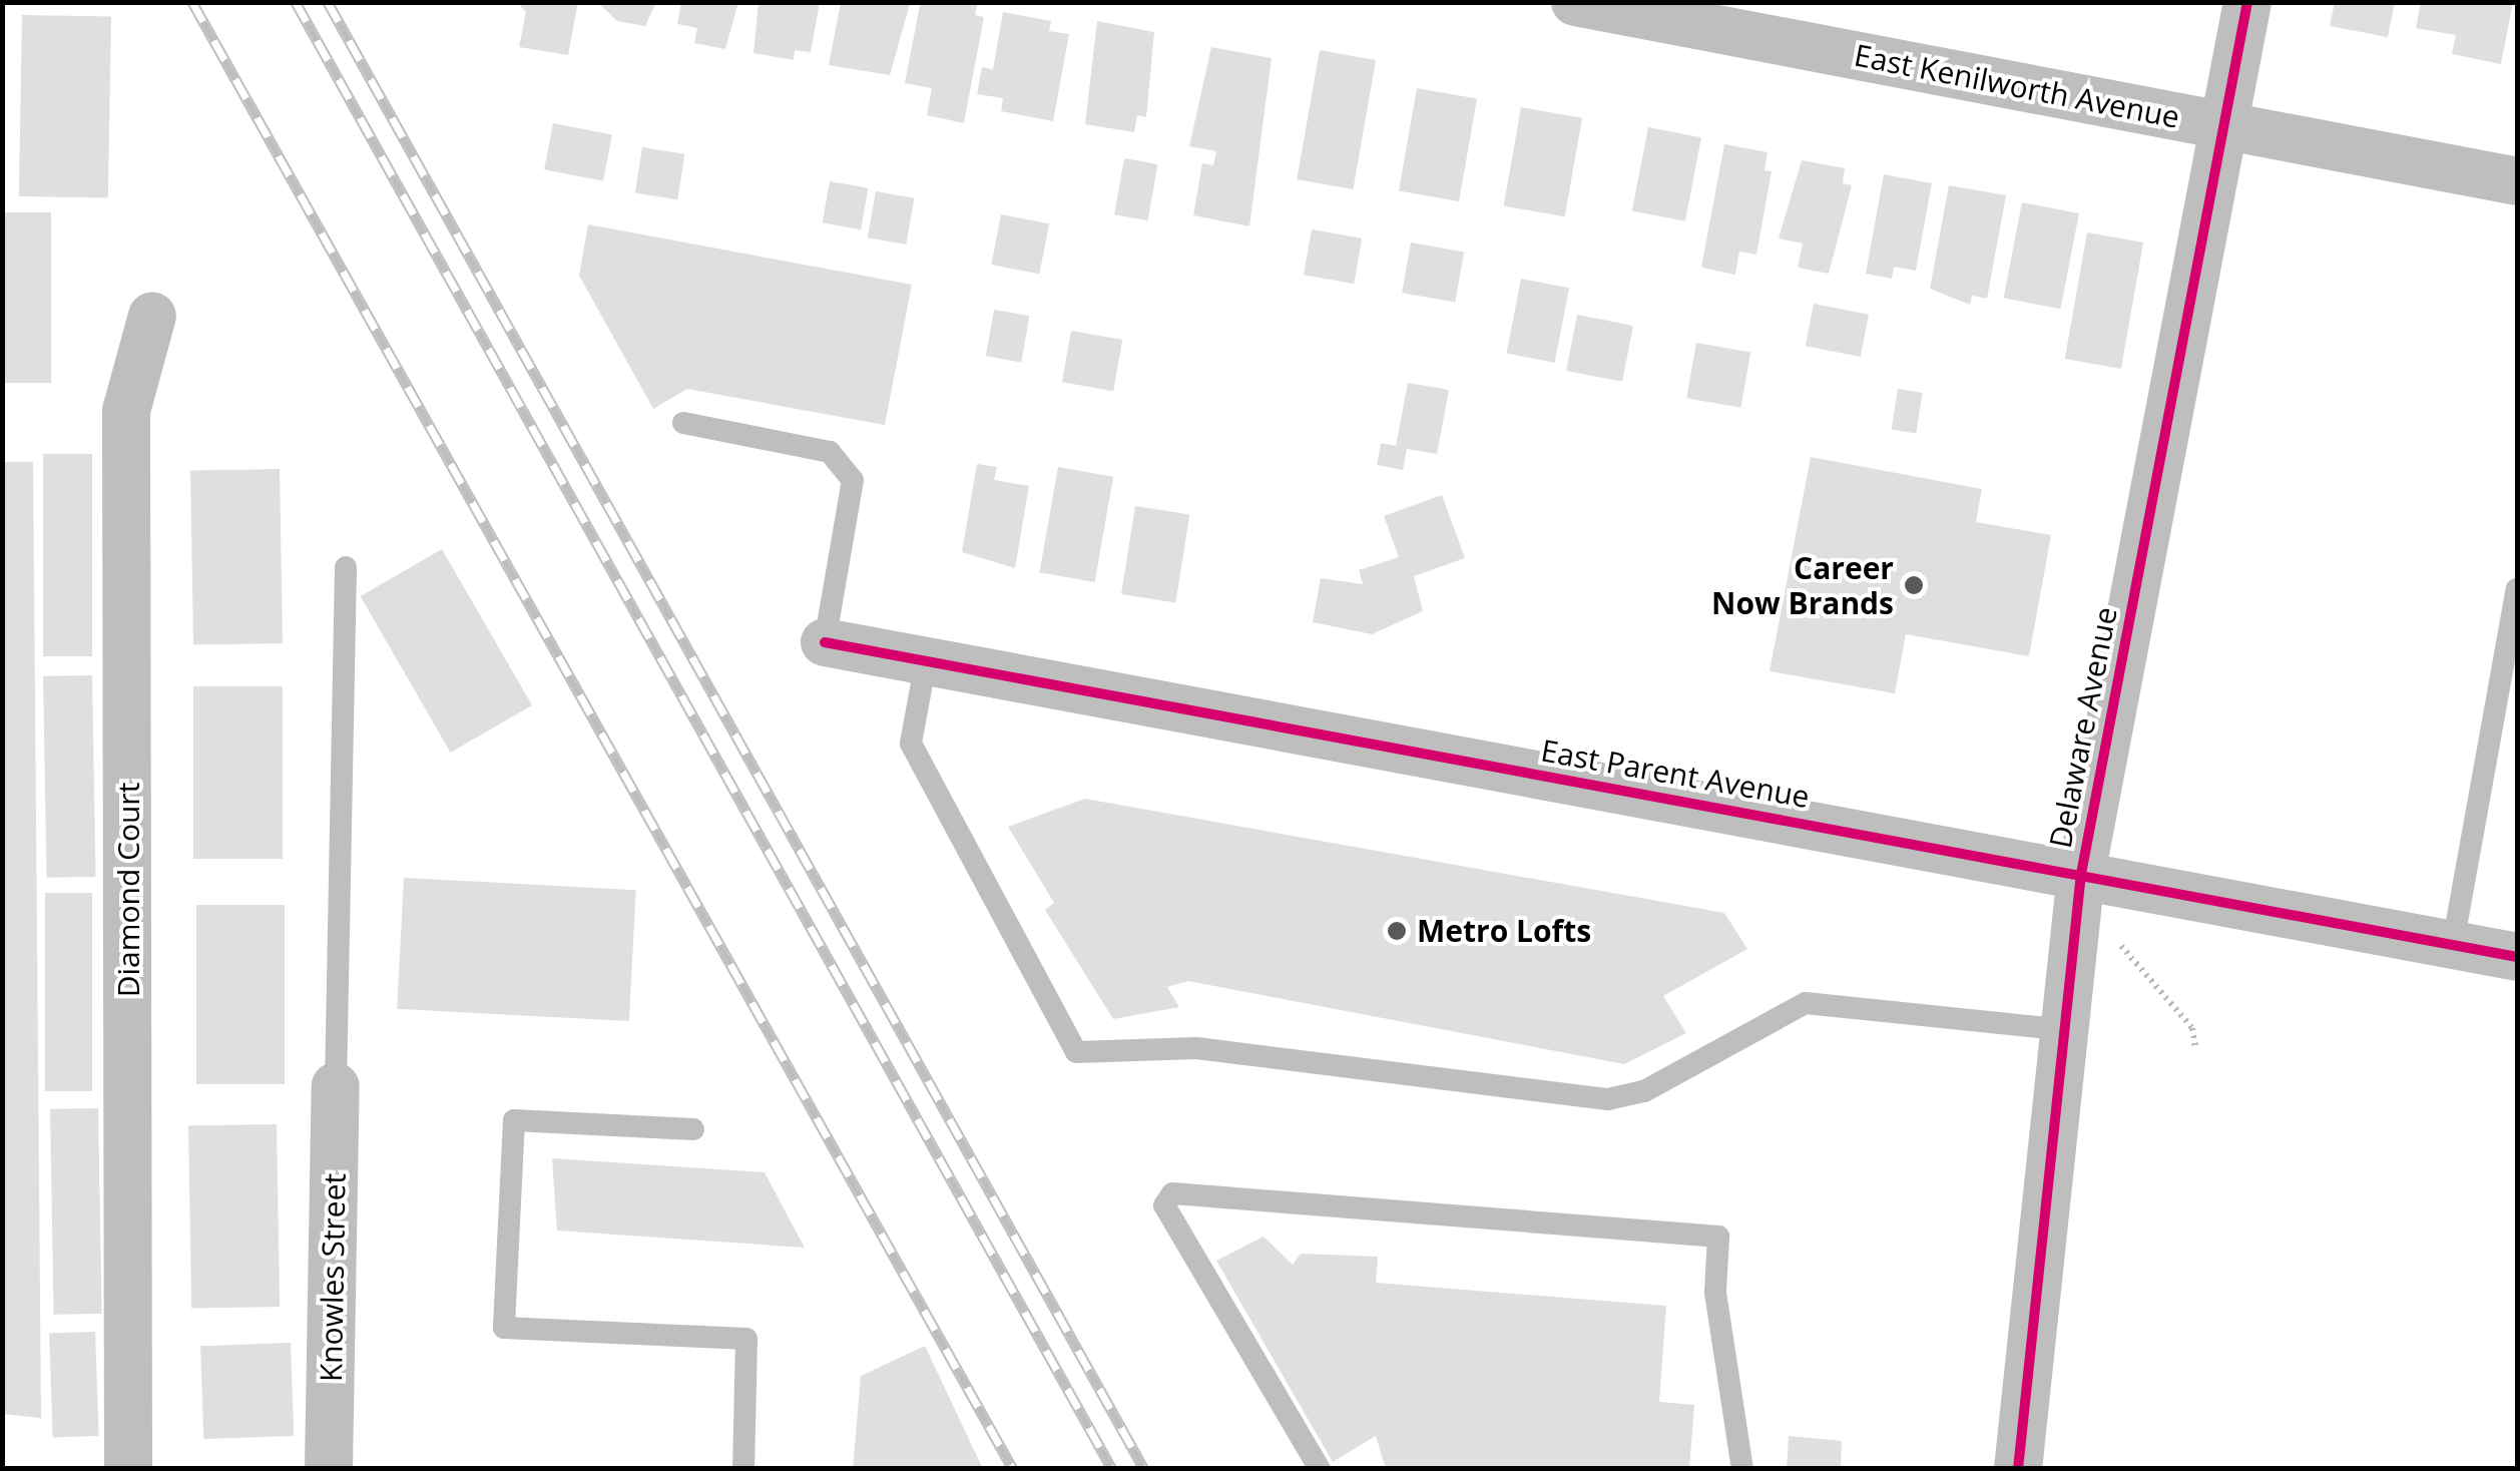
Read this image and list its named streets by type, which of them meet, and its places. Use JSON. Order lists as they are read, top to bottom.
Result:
{
  "streets": {
    "street": [
      "East Kenilworth Avenue",
      "Delaware Avenue",
      "East Parent Avenue",
      "Diamond Court",
      "Knowles Street"
    ]
  },
  "crossings": [
    ["East Kenilworth Avenue", "Delaware Avenue"],
    ["Delaware Avenue", "East Parent Avenue"]
  ],
  "places": ["Career Now Brands", "Metro Lofts"]
}
